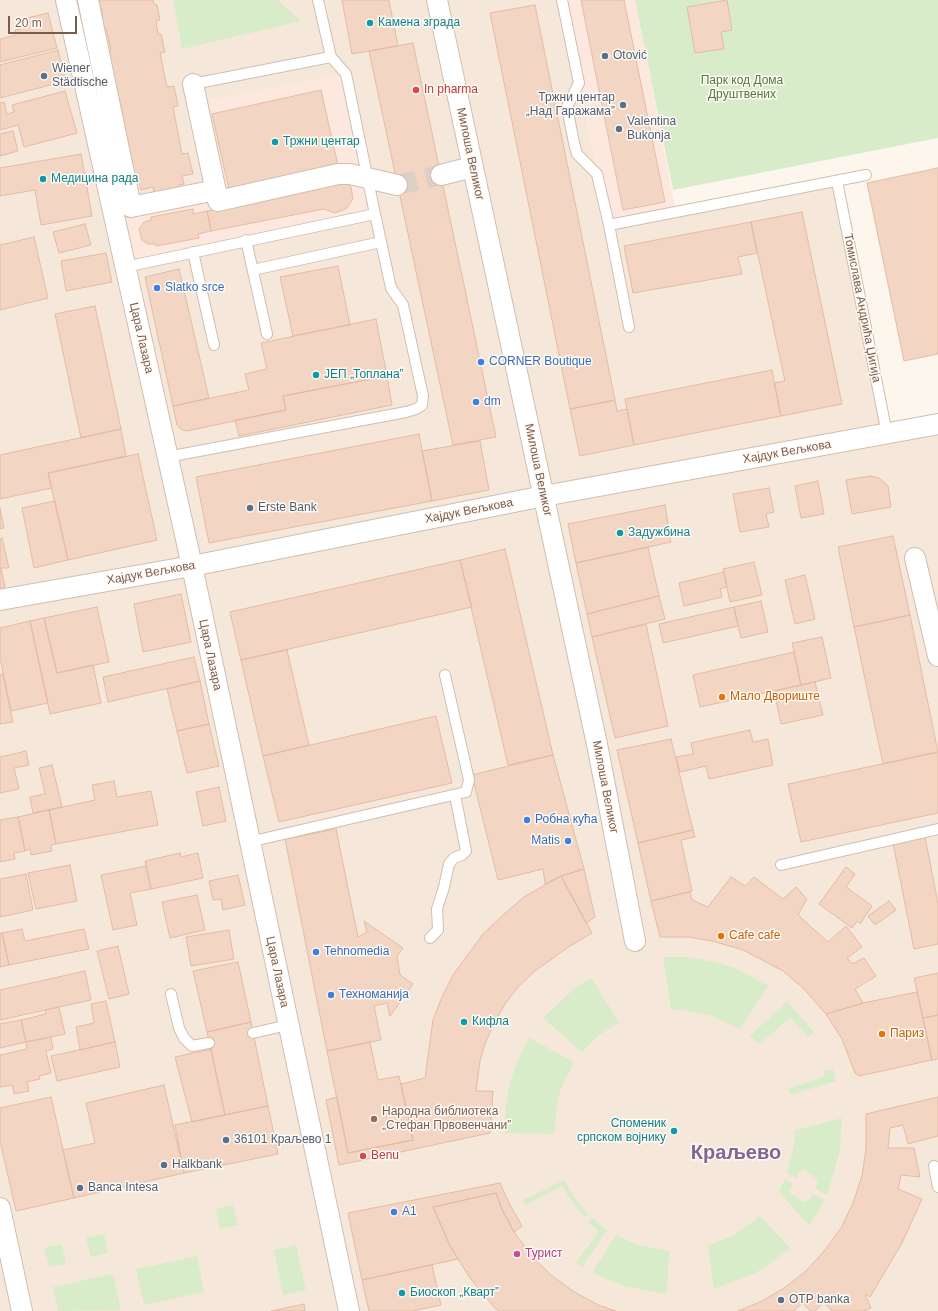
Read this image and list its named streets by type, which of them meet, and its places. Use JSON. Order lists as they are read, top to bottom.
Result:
{
  "streets": {
    "street": ["Милоша Великог", "Цара Лазара", "Хајдук Вељкова"],
    "lane": ["Томислава Андрића Џигија"]
  },
  "crossings": [
    ["Милоша Великог", "Хајдук Вељкова"],
    ["Томислава Андрића Џигија", "Хајдук Вељкова"],
    ["Цара Лазара", "Хајдук Вељкова"]
  ],
  "districts": ["Краљево"],
  "parks": ["Парк код Дома Друштвених"],
  "places": [
    "Камена зграда",
    "Otović",
    "Wiener Städtische",
    "In pharma",
    "Тржни центар „Над Гаражама”",
    "Valentina Bukonja",
    "Тржни центар",
    "Медицина рада",
    "Slatko srce",
    "CORNER Boutique",
    "ЈЕП „Топлана”",
    "dm",
    "Erste Bank",
    "Задужбина",
    "Мало Двориште",
    "Робна кућа",
    "Matis",
    "Cafe cafe",
    "Tehnomedia",
    "Техноманија",
    "Кифла",
    "Париз",
    "Народна библиотека „Стефан Првовенчани”",
    "Споменик српском војнику",
    "36101 Краљево 1",
    "Benu",
    "Halkbank",
    "Banca Intesa",
    "A1",
    "Турист",
    "Биоскоп „Кварт”",
    "OTP banka"
  ],
  "scale_bar": "20 m"
}
